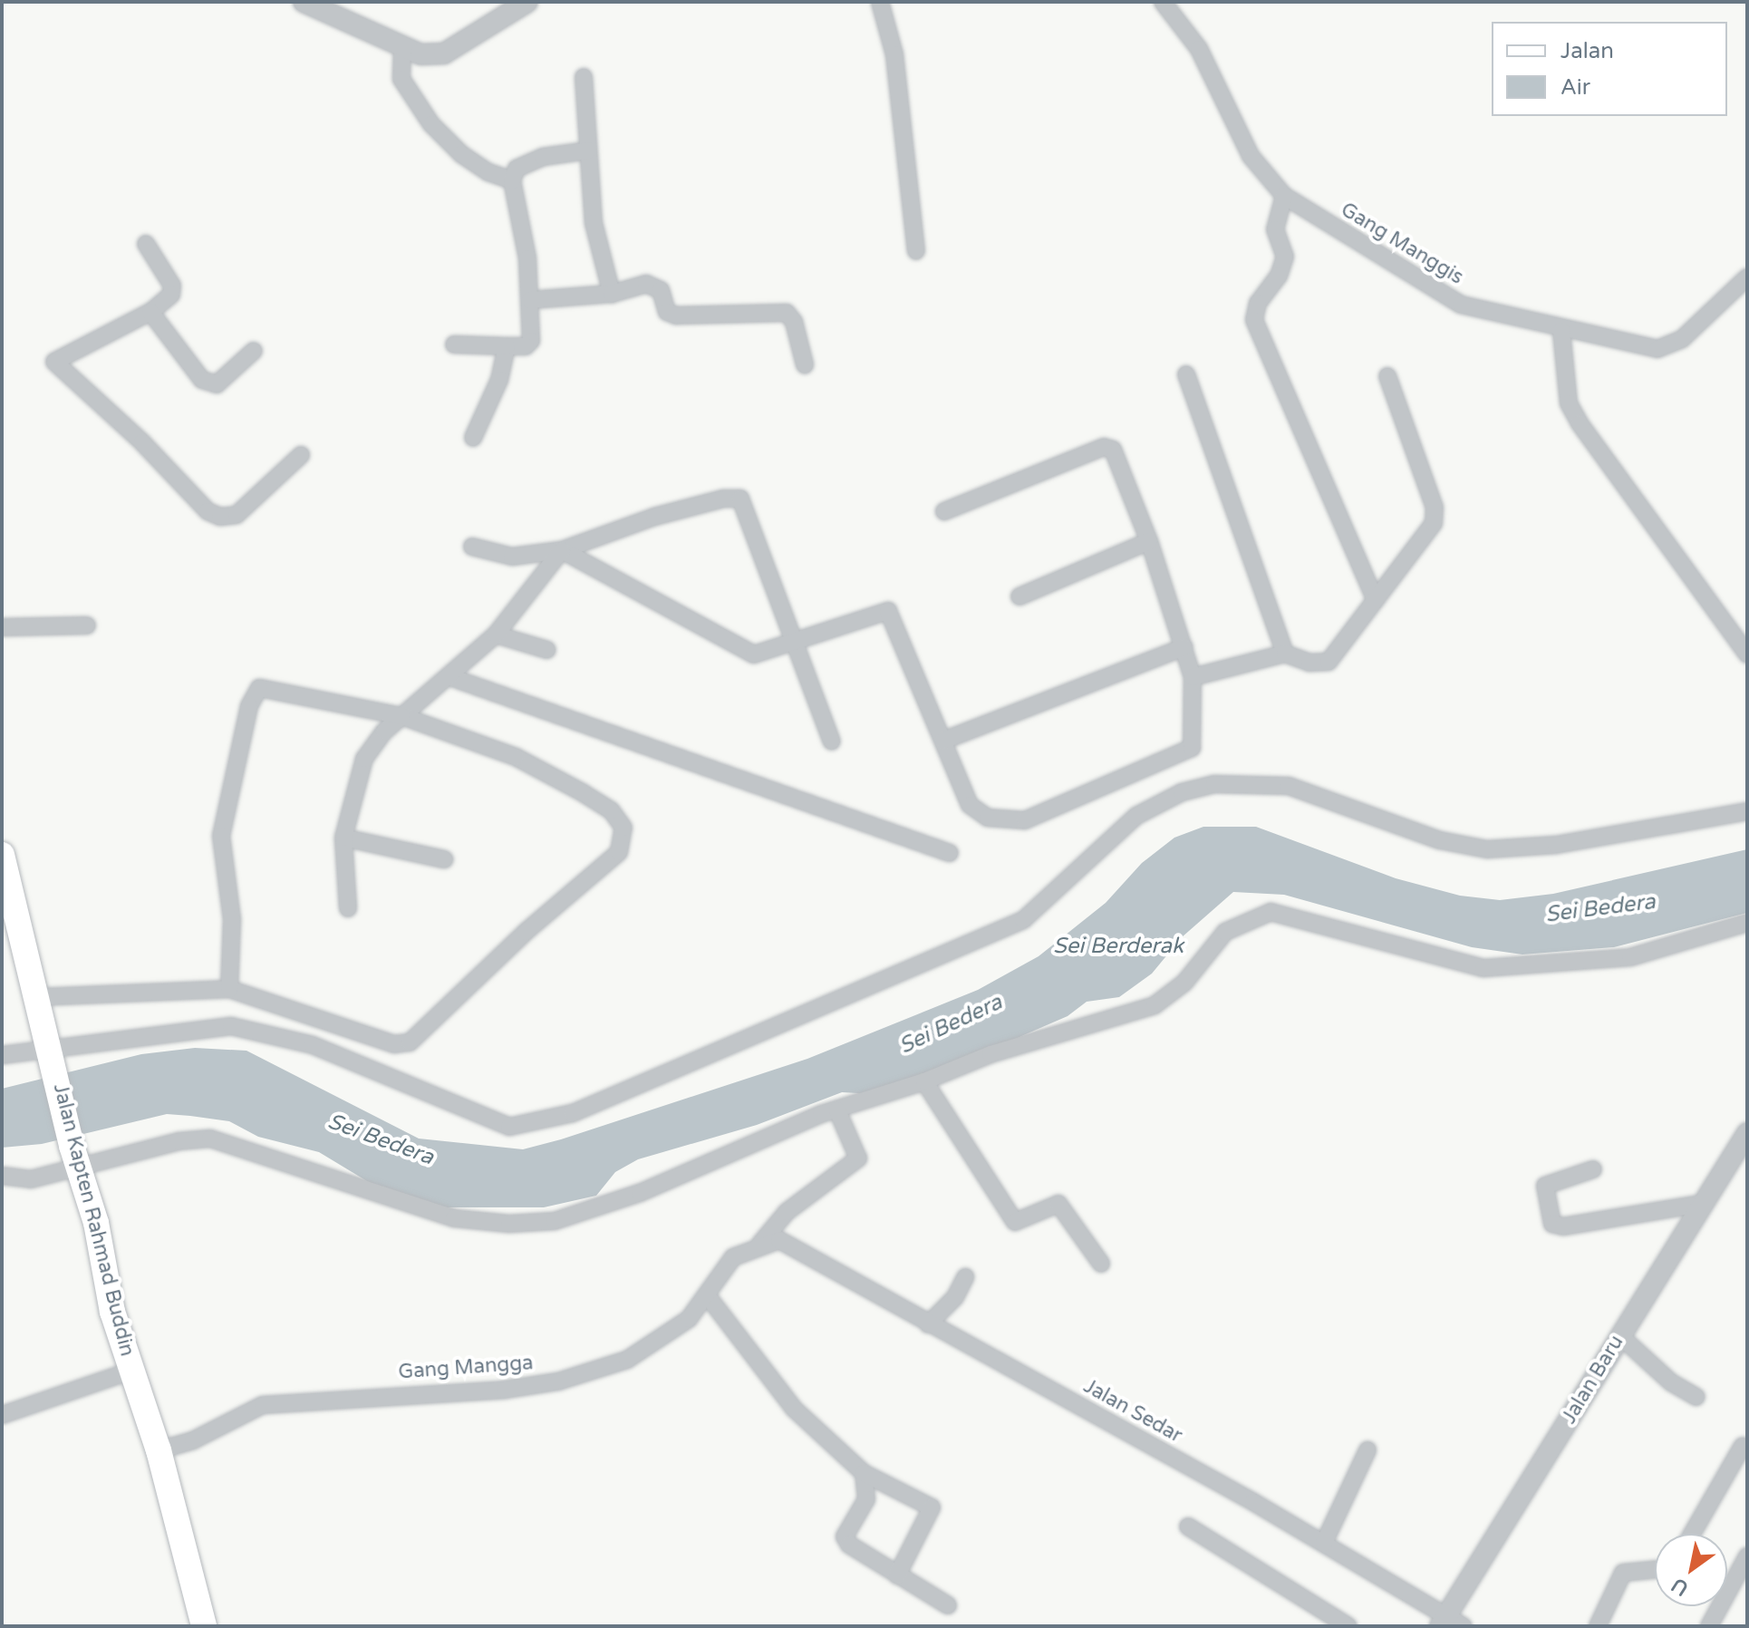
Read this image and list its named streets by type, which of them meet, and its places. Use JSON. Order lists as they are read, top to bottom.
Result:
{
  "streets": {
    "main road": ["Jalan Kapten Rahmad Buddin"],
    "street": [
      "Gang Manggis",
      "Gang Mangga",
      "Jalan Baru",
      "Jalan Sedar"
    ]
  },
  "crossings": [
    ["Jalan Kapten Rahmad Buddin", "Gang Mangga"],
    ["Gang Mangga", "Jalan Sedar"],
    ["Jalan Baru", "Jalan Sedar"]
  ],
  "water": ["Sei Bedera", "Sei Berderak"],
  "legend": ["Jalan", "Air"],
  "north": "bottom left"
}
